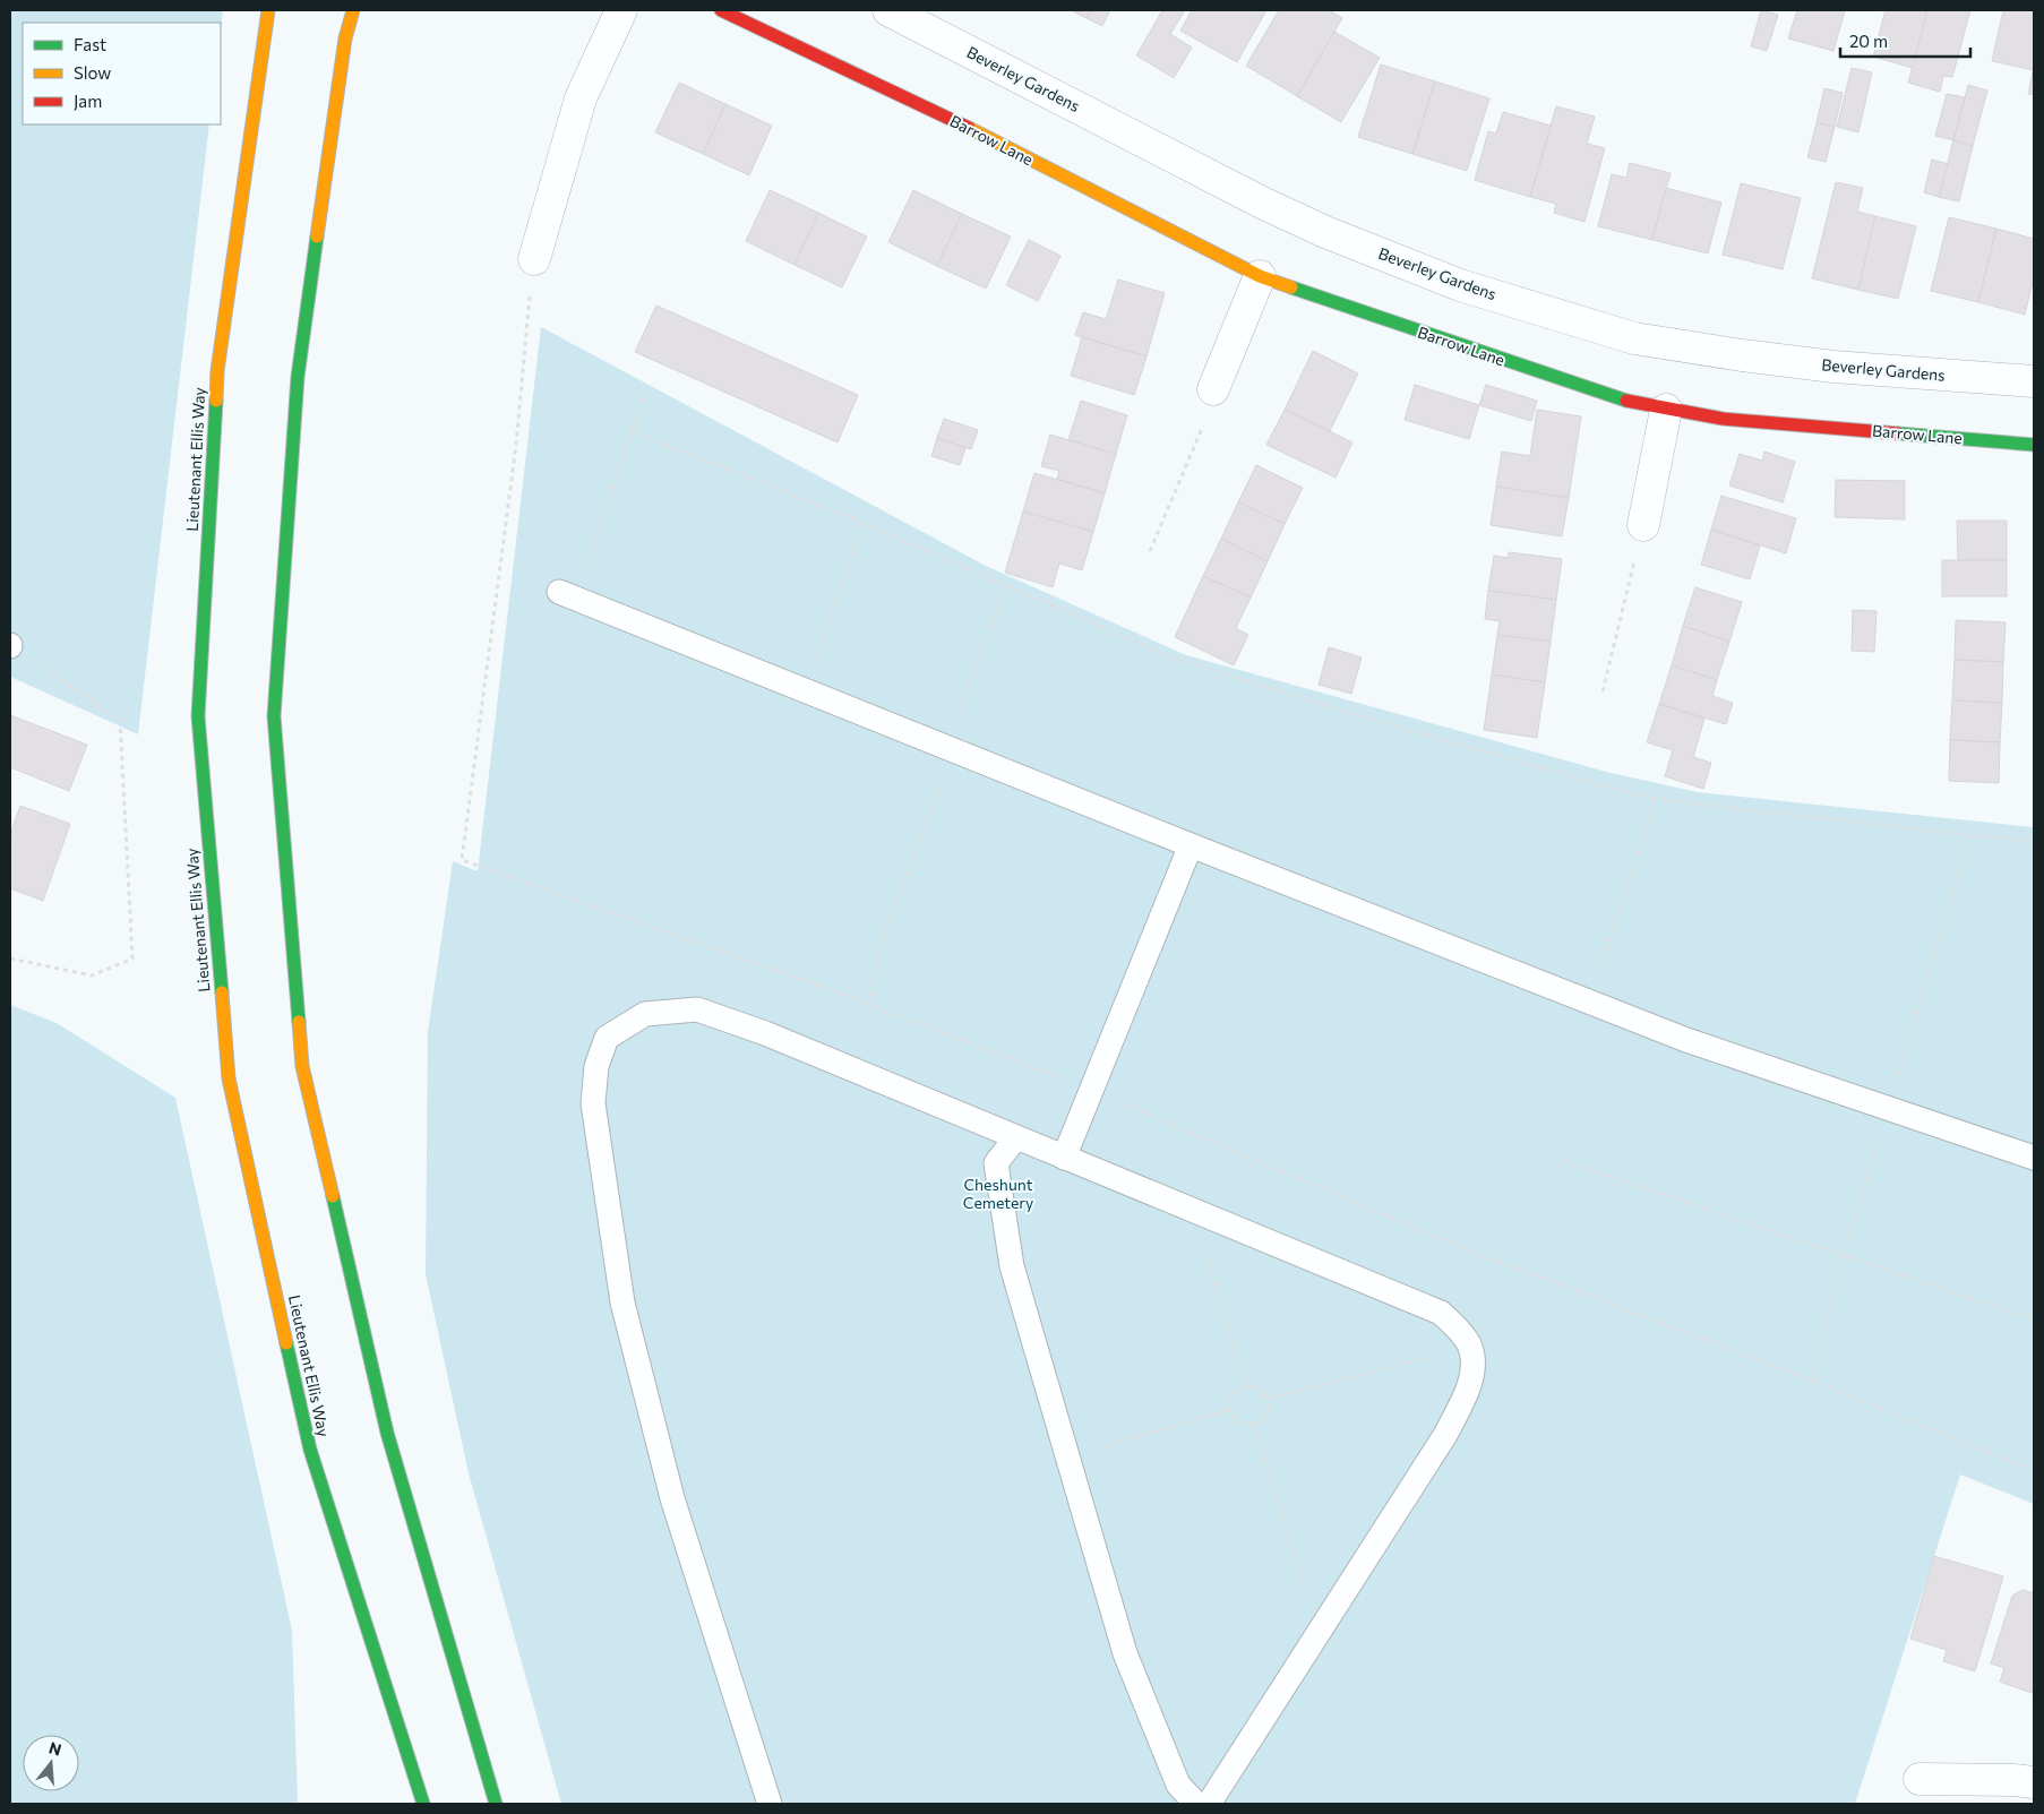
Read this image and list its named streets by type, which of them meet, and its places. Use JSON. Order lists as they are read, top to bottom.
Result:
{
  "streets": {
    "main road": ["Barrow Lane", "Lieutenant Ellis Way"],
    "street": ["Beverley Gardens"]
  },
  "parks": ["Cheshunt Cemetery"],
  "legend": ["Fast", "Slow", "Jam"],
  "scale_bar": "20 m",
  "north": "top"
}
